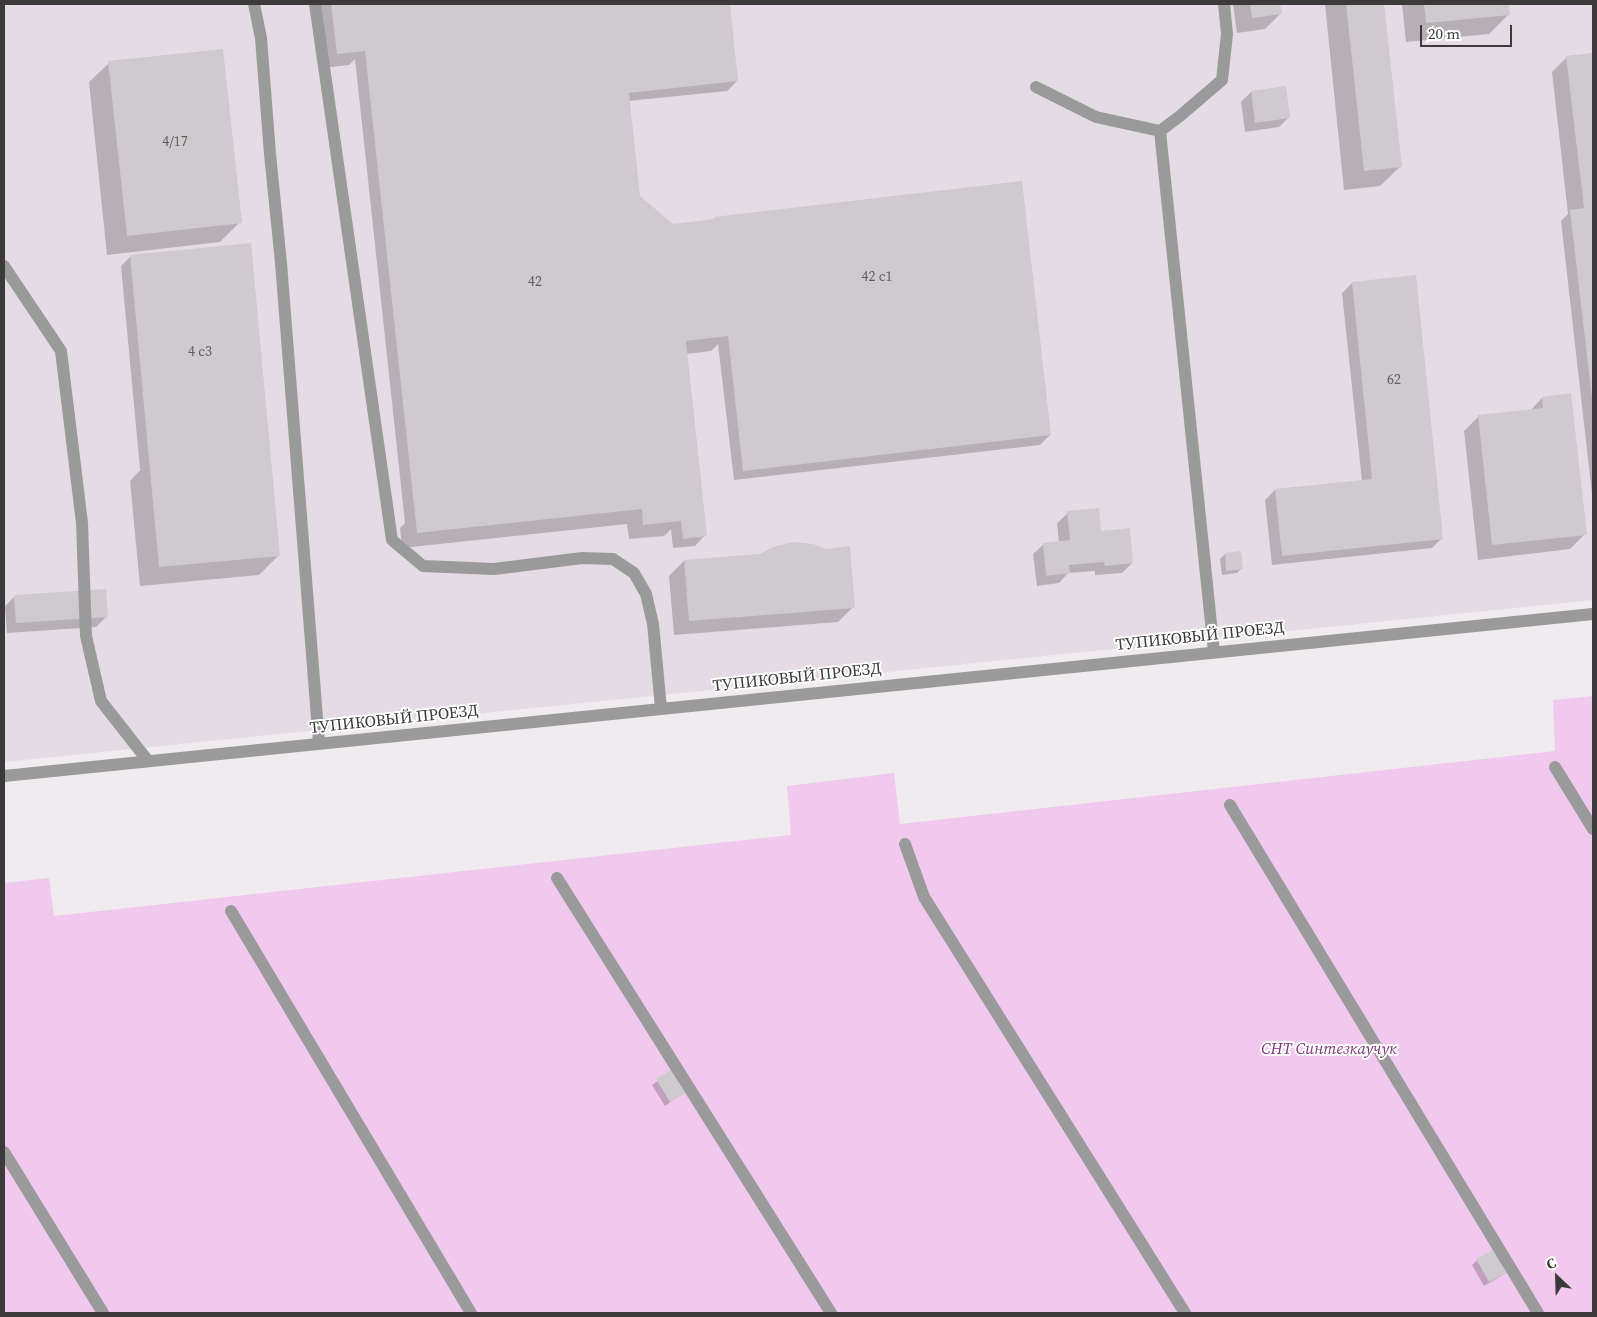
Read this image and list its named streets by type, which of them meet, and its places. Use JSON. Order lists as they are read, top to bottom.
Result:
{
  "streets": {
    "street": ["ТУПИКОВЫЙ ПРОЕЗД"]
  },
  "parks": ["СНТ Синтезкаучук"],
  "house_numbers": [
    "4/17",
    "42 c1",
    "42",
    "4 с3",
    "62"
  ],
  "scale_bar": "20 m",
  "north": "top left"
}
